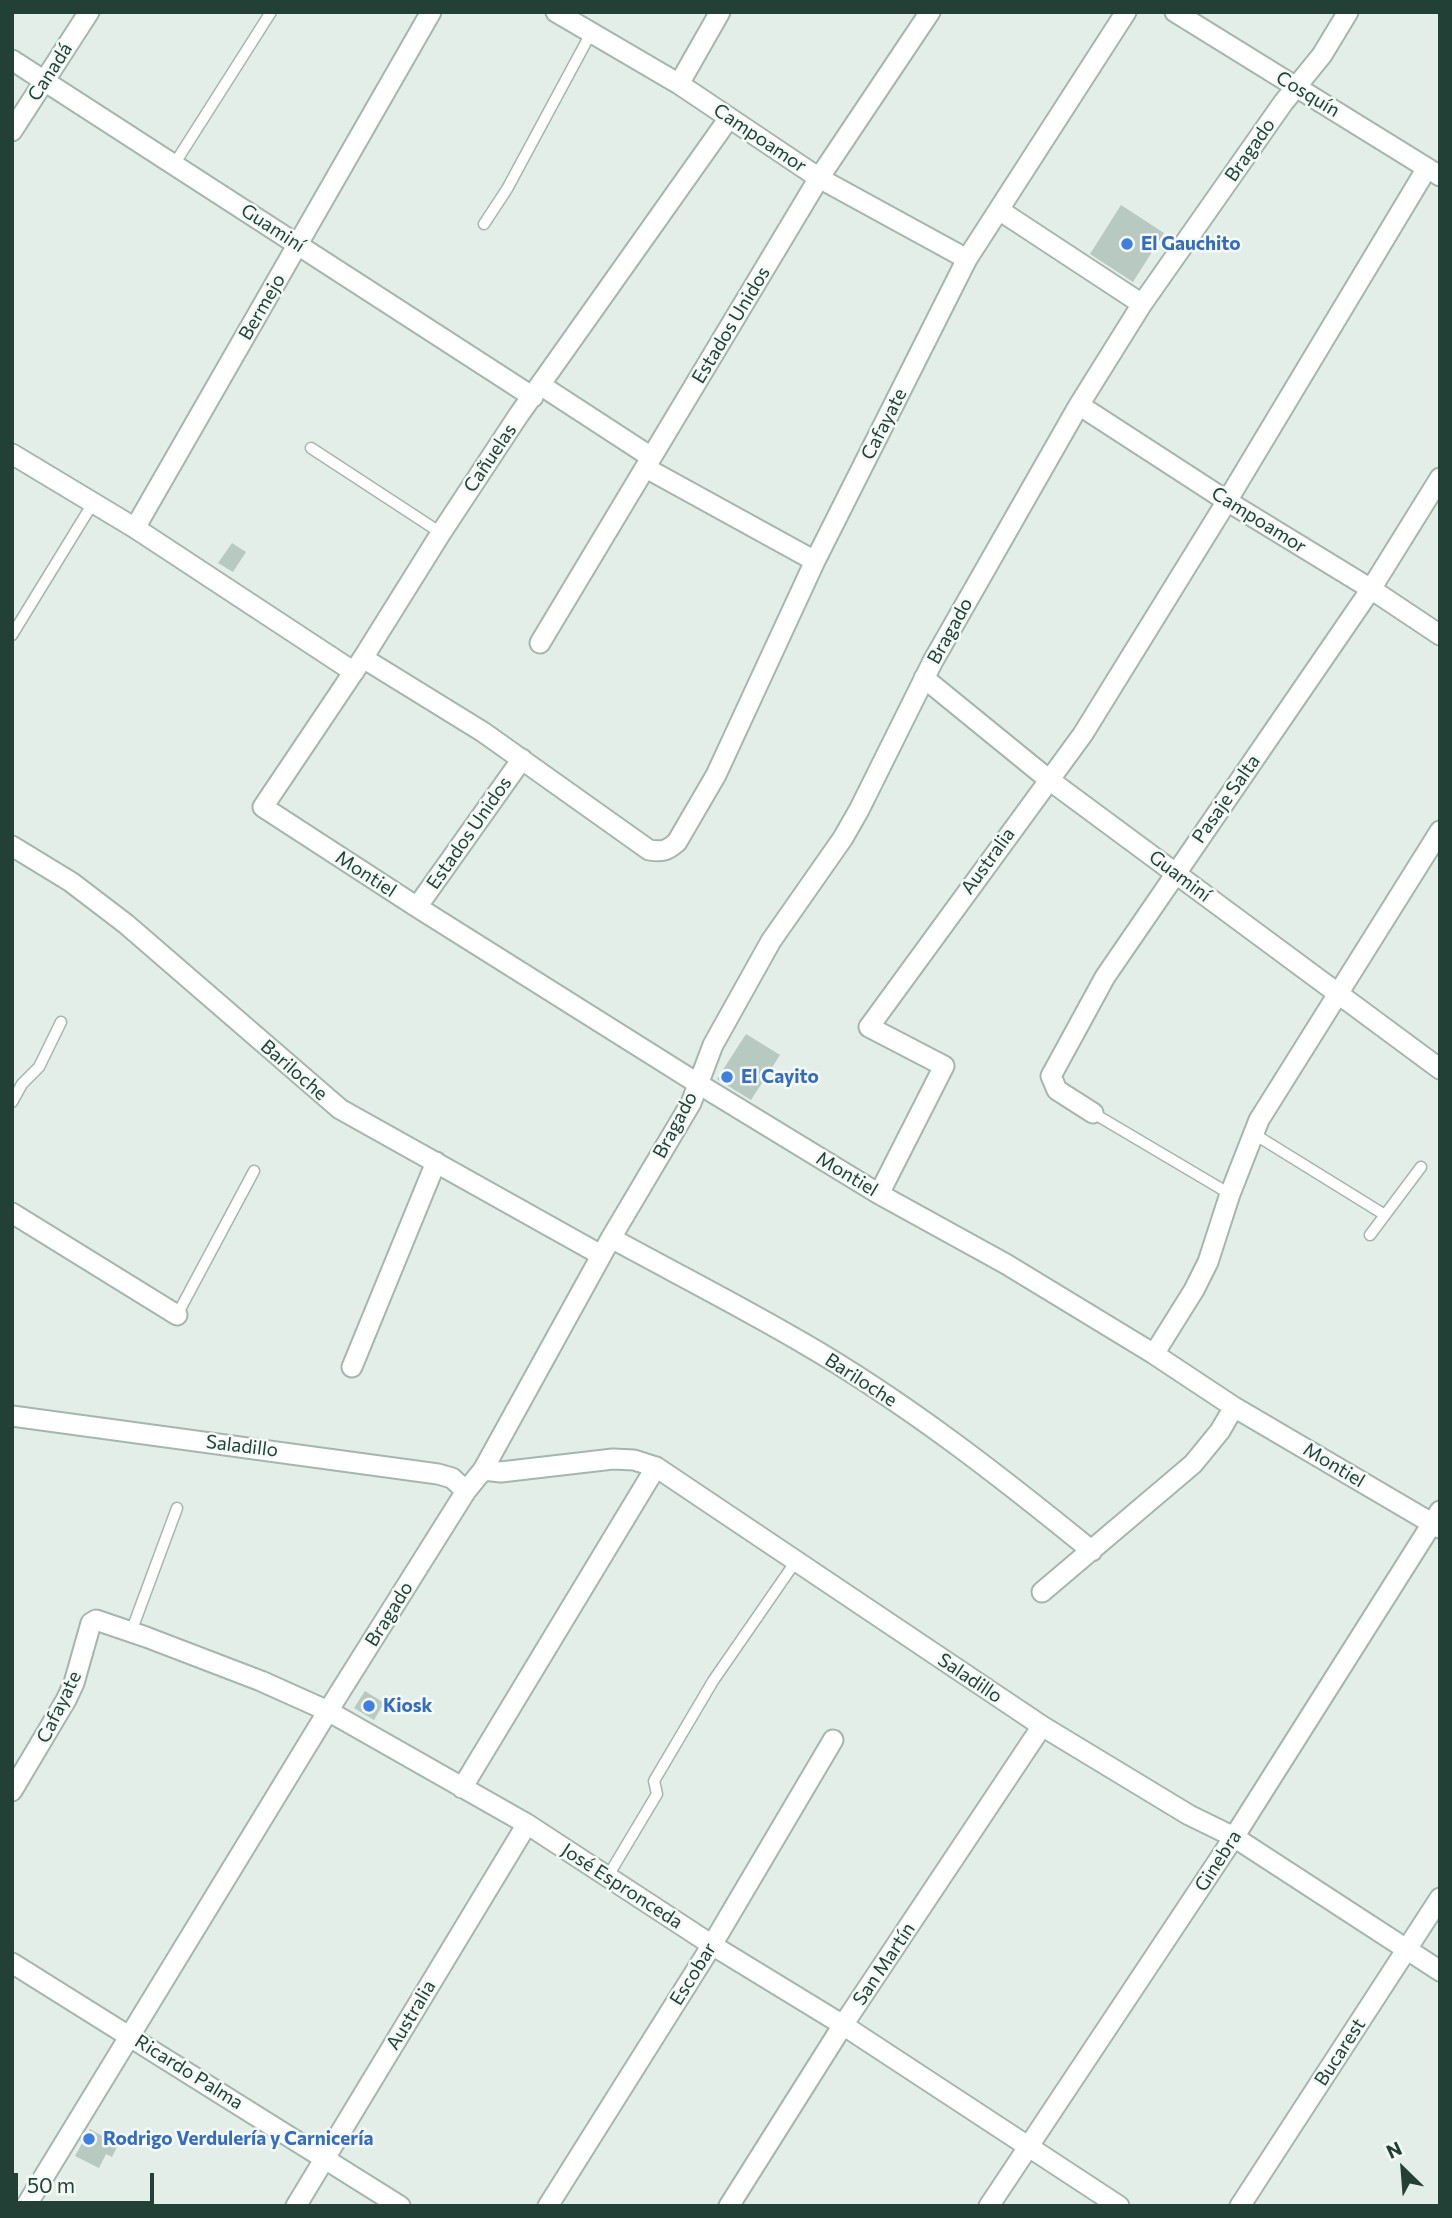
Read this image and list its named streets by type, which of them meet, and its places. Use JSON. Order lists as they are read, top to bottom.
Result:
{
  "streets": {
    "street": [
      "Canadá",
      "Cosquín",
      "Campoamor",
      "Bragado",
      "Guaminí",
      "Bermejo",
      "Estados Unidos",
      "Cafayate",
      "Cañuelas",
      "Pasaje Salta",
      "Australia",
      "Montiel",
      "Bariloche",
      "Saladillo",
      "Ginebra",
      "José Espronceda",
      "San Martín",
      "Escobar",
      "Bucarest",
      "Ricardo Palma"
    ]
  },
  "crossings": [
    ["Canadá", "Guaminí"],
    ["Cosquín", "Bragado"],
    ["Cosquín", "Australia"],
    ["Campoamor", "Bragado"],
    ["Campoamor", "Estados Unidos"],
    ["Campoamor", "Cafayate"],
    ["Campoamor", "Cañuelas"],
    ["Campoamor", "Pasaje Salta"],
    ["Campoamor", "Australia"],
    ["Bragado", "Guaminí"],
    ["Bragado", "Montiel"],
    ["Bragado", "Bariloche"],
    ["Bragado", "Saladillo"],
    ["Bragado", "José Espronceda"],
    ["Bragado", "Ricardo Palma"],
    ["Guaminí", "Bermejo"],
    ["Guaminí", "Estados Unidos"],
    ["Guaminí", "Cafayate"],
    ["Guaminí", "Cañuelas"],
    ["Guaminí", "Pasaje Salta"],
    ["Guaminí", "Australia"],
    ["Estados Unidos", "Cafayate"],
    ["Estados Unidos", "Montiel"],
    ["Cafayate", "José Espronceda"],
    ["Cañuelas", "Montiel"],
    ["Australia", "Montiel"],
    ["Australia", "José Espronceda"],
    ["Australia", "Ricardo Palma"],
    ["Montiel", "Ginebra"],
    ["Saladillo", "Ginebra"],
    ["Saladillo", "San Martín"],
    ["Saladillo", "Bucarest"],
    ["Ginebra", "José Espronceda"],
    ["José Espronceda", "San Martín"],
    ["José Espronceda", "Escobar"]
  ],
  "places": [
    "El Gauchito",
    "El Cayito",
    "Kiosk",
    "Rodrigo Verdulería y Carnicería"
  ],
  "scale_bar": "50 m",
  "north": "top left"
}
